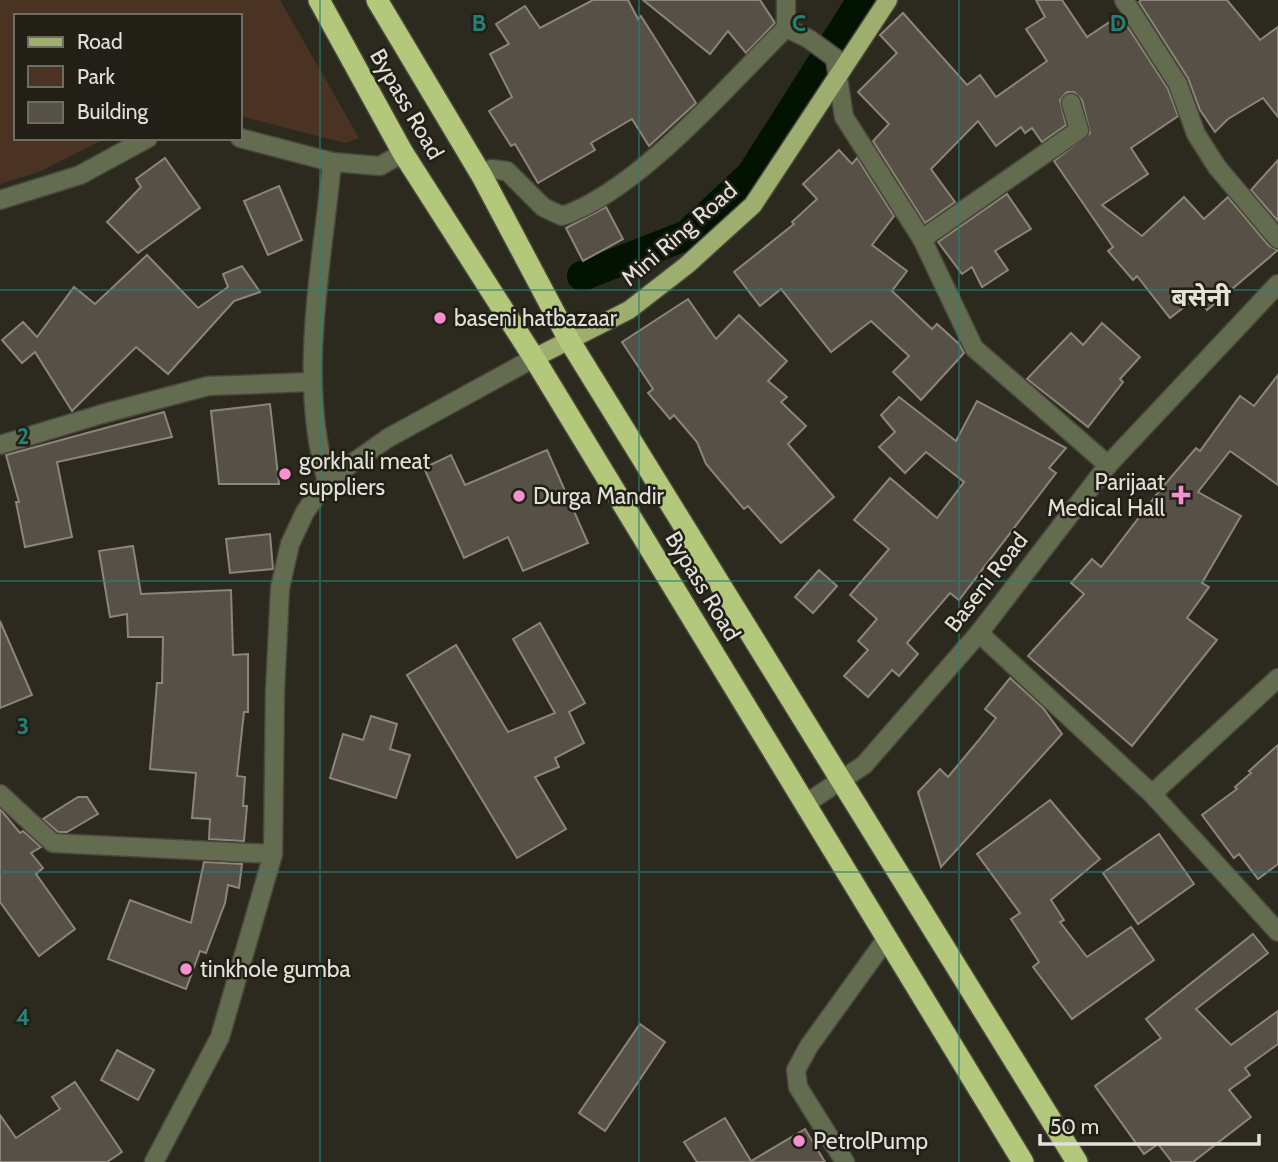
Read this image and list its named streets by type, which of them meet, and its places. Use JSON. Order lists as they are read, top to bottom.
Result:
{
  "streets": {
    "highway": ["Bypass Road"],
    "main road": ["Mini Ring Road"],
    "street": ["Baseni Road"]
  },
  "crossings": [
    ["Bypass Road", "Mini Ring Road"],
    ["Bypass Road", "Baseni Road"]
  ],
  "districts": ["बसेनी"],
  "places": {
    "other": [
      "baseni hatbazaar",
      "gorkhali meat suppliers",
      "Durga Mandir",
      "tinkhole gumba",
      "PetrolPump"
    ],
    "health": ["Parijaat Medical Hall"]
  },
  "legend": ["Road", "Park", "Building"],
  "scale_bar": "50 m",
  "grid": {
    "columns": ["B", "C", "D"],
    "rows": ["2", "3", "4"]
  }
}
